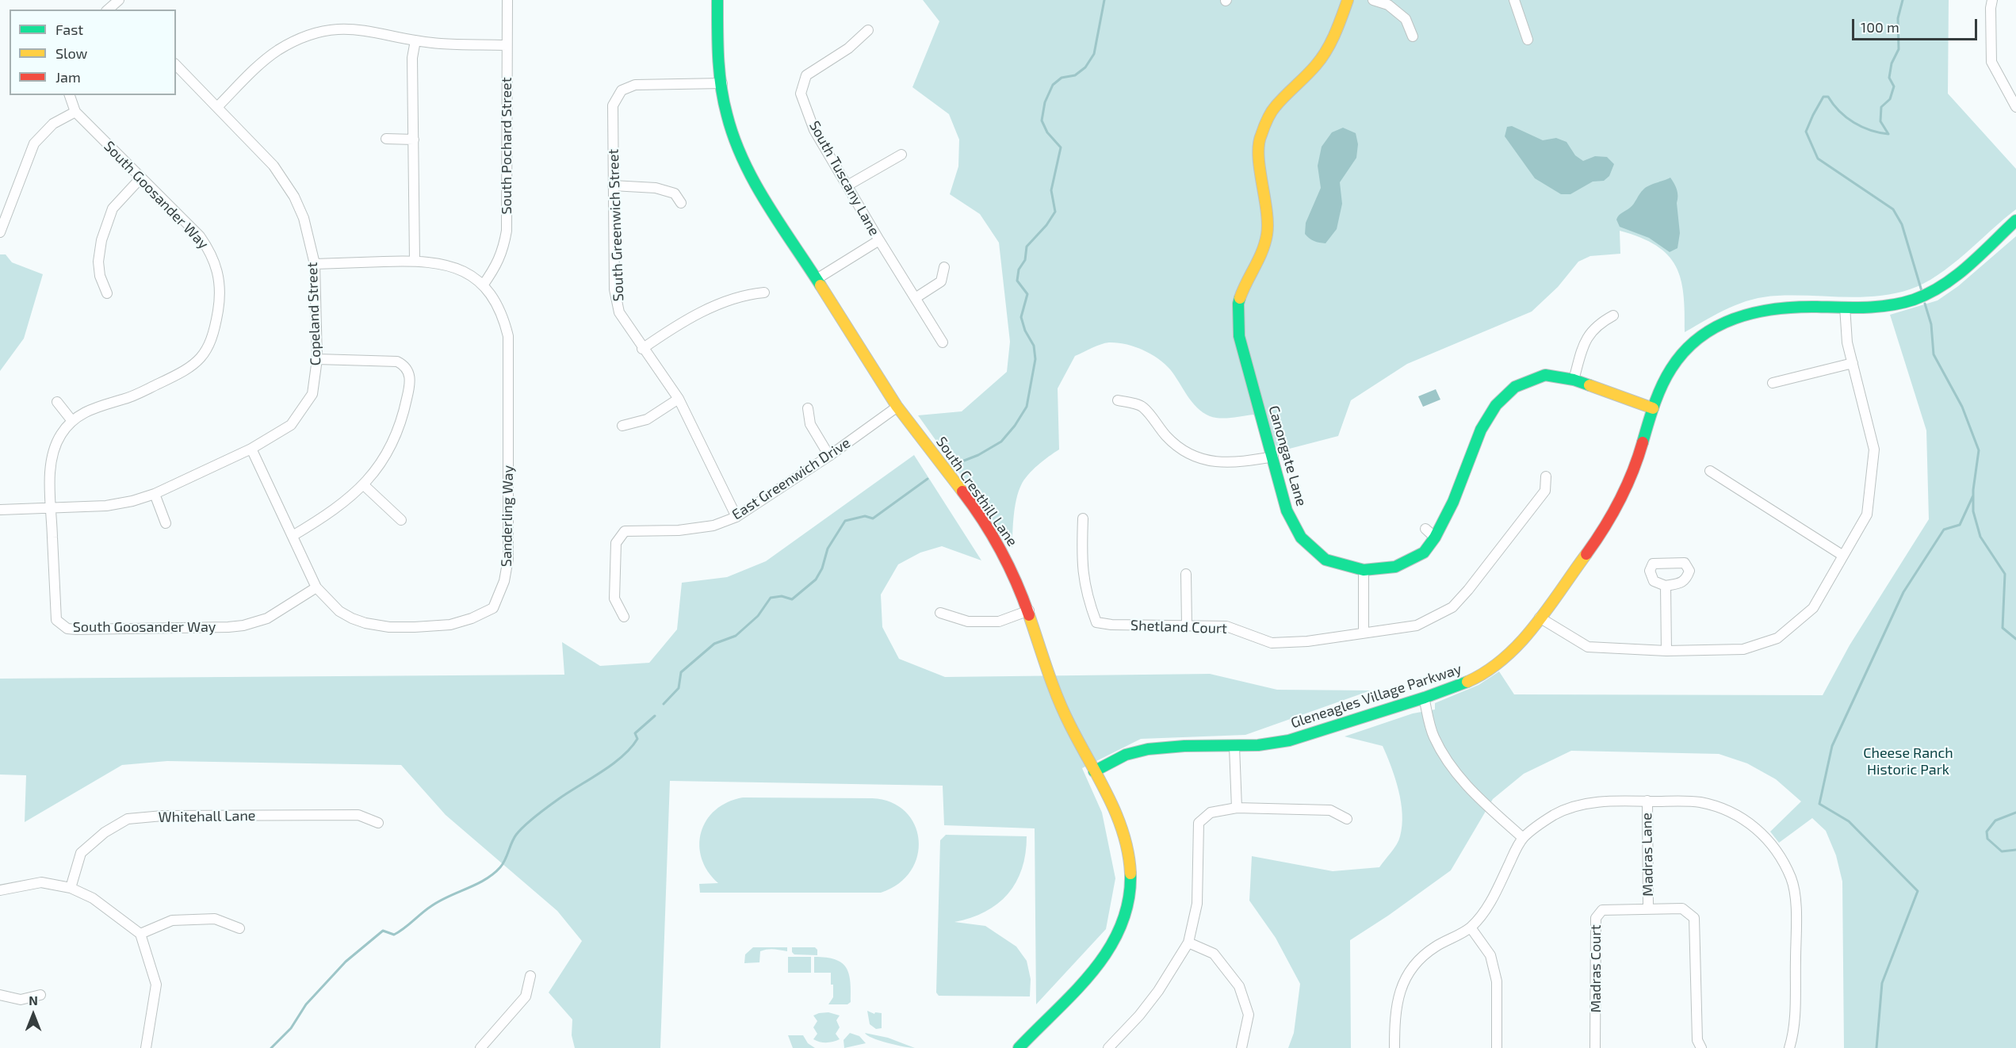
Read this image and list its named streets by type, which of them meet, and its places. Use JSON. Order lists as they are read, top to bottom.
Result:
{
  "streets": {
    "street": [
      "South Pochard Street",
      "South Tuscany Lane",
      "South Goosander Way",
      "South Greenwich Street",
      "Copeland Street",
      "Canongate Lane",
      "East Greenwich Drive",
      "South Cresthill Lane",
      "Sanderling Way",
      "Shetland Court",
      "Gleneagles Village Parkway",
      "Whitehall Lane",
      "Madras Lane",
      "Madras Court"
    ]
  },
  "crossings": [
    ["South Pochard Street", "Sanderling Way"],
    ["South Goosander Way", "Copeland Street"],
    ["South Goosander Way", "Sanderling Way"],
    ["South Greenwich Street", "East Greenwich Drive"],
    ["South Greenwich Street", "South Cresthill Lane"],
    ["Copeland Street", "Sanderling Way"],
    ["Canongate Lane", "Gleneagles Village Parkway"],
    ["East Greenwich Drive", "South Cresthill Lane"],
    ["South Cresthill Lane", "Gleneagles Village Parkway"],
    ["Madras Lane", "Madras Court"]
  ],
  "parks": ["Cheese Ranch Historic Park"],
  "legend": ["Fast", "Slow", "Jam"],
  "scale_bar": "100 m",
  "north": "top"
}
